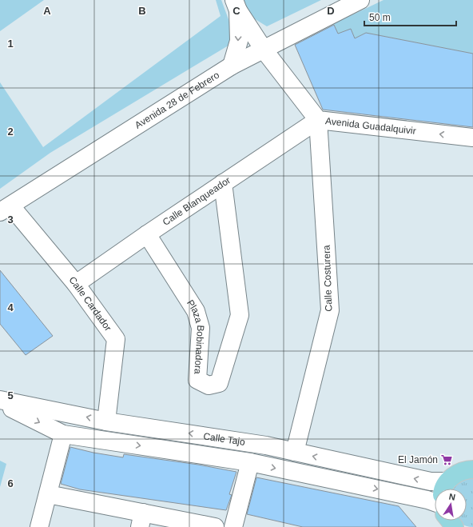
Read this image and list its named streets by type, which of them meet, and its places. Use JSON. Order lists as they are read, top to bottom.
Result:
{
  "streets": {
    "street": [
      "Avenida 28 de Febrero",
      "Avenida Guadalquivir",
      "Calle Blanqueador",
      "Calle Costurera",
      "Calle Cardador",
      "Plaza Bobinadora",
      "Calle Tajo"
    ]
  },
  "crossings": [
    ["Avenida 28 de Febrero", "Avenida Guadalquivir"],
    ["Avenida 28 de Febrero", "Calle Cardador"],
    ["Avenida Guadalquivir", "Calle Blanqueador"],
    ["Avenida Guadalquivir", "Calle Costurera"],
    ["Calle Blanqueador", "Calle Costurera"],
    ["Calle Blanqueador", "Calle Cardador"],
    ["Calle Blanqueador", "Plaza Bobinadora"],
    ["Calle Costurera", "Calle Tajo"],
    ["Calle Cardador", "Calle Tajo"]
  ],
  "one_way": ["Avenida Guadalquivir"],
  "places": {
    "supermarket": ["El Jamón"]
  },
  "scale_bar": "50 m",
  "north": "top",
  "grid": {
    "columns": [
      "A",
      "B",
      "C",
      "D"
    ],
    "rows": [
      "1",
      "2",
      "3",
      "4",
      "5",
      "6"
    ]
  }
}
